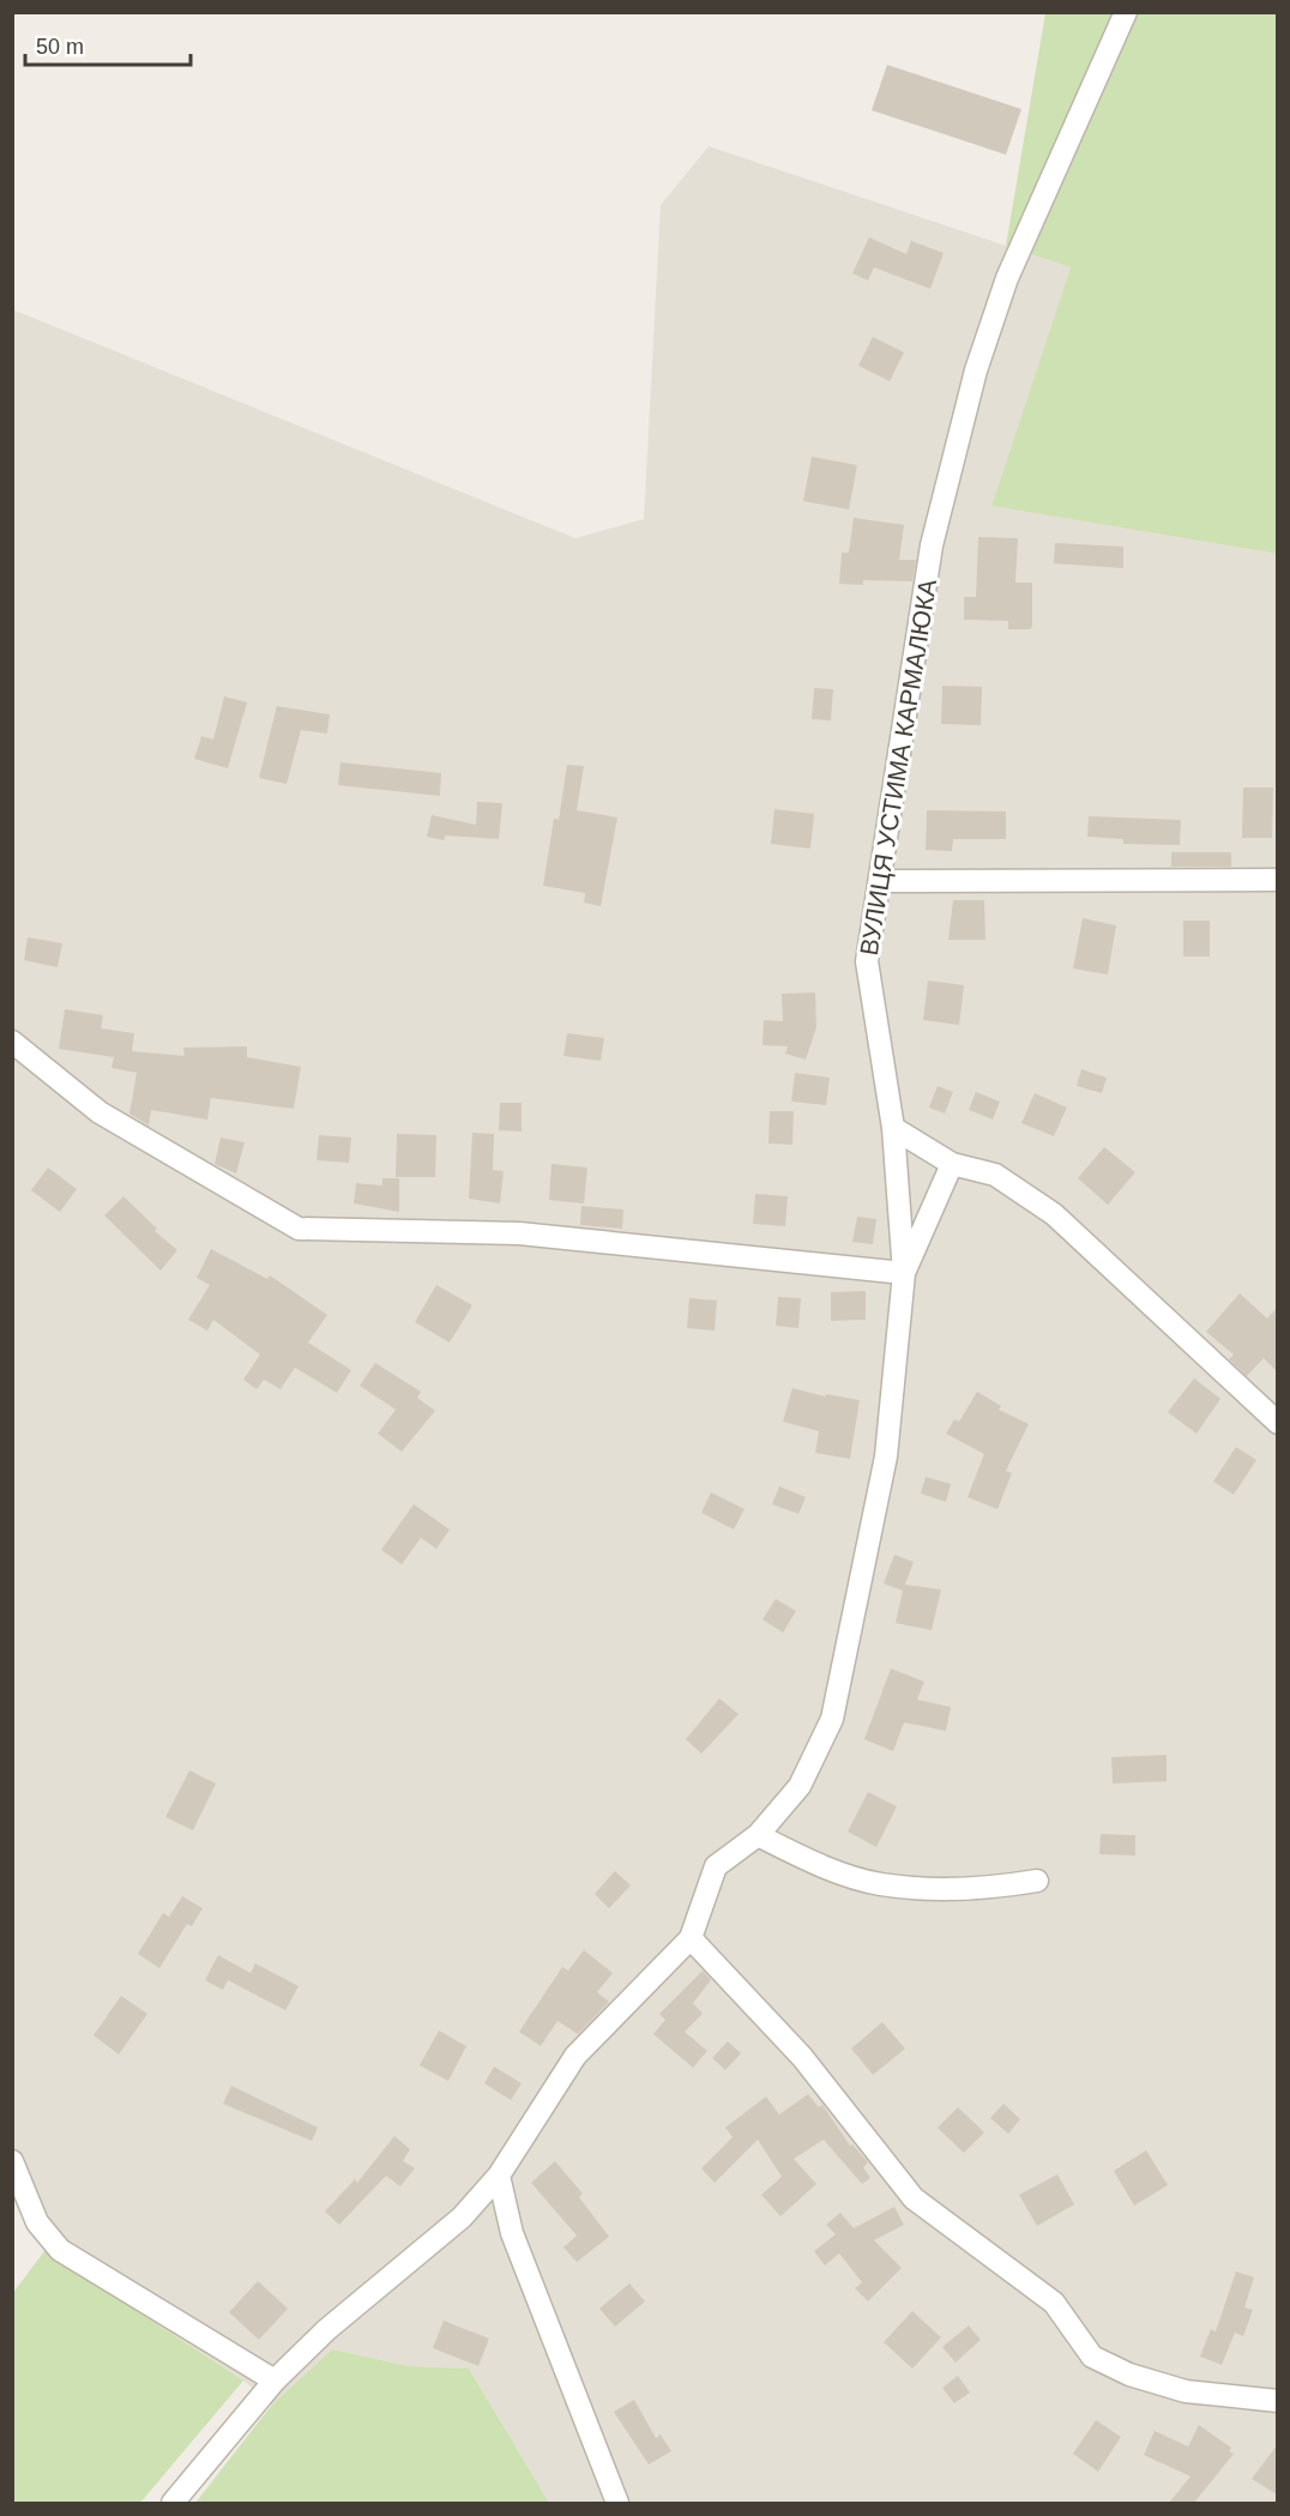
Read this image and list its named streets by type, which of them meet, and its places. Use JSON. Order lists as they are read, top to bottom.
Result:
{
  "streets": {
    "street": ["ВУЛИЦЯ УСТИМА КАРМАЛЮКА"]
  },
  "scale_bar": "50 m"
}
